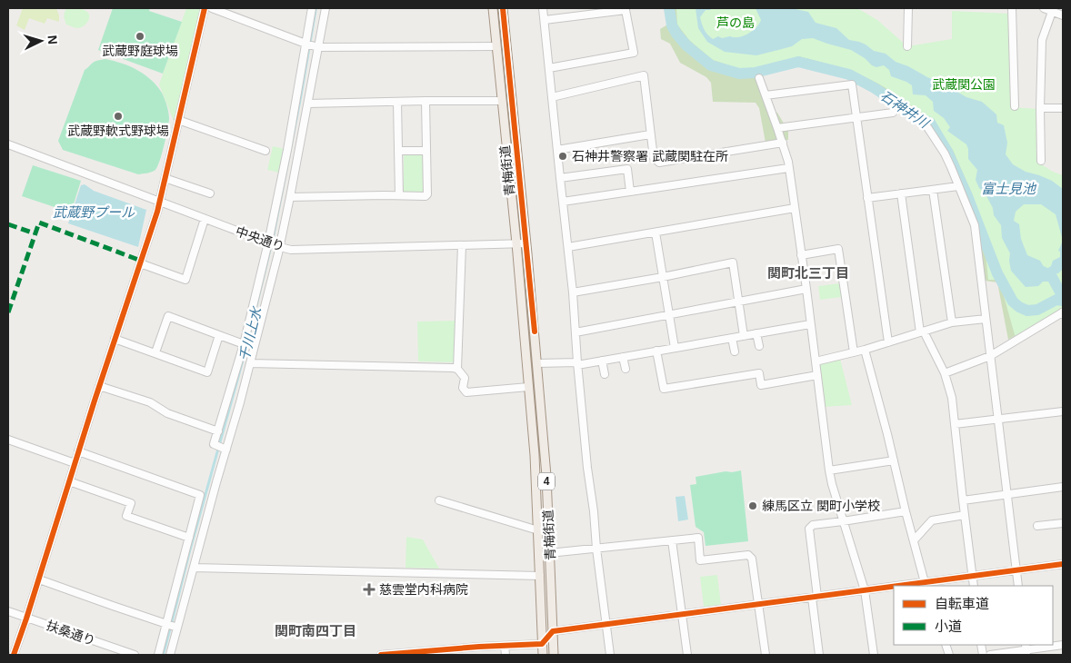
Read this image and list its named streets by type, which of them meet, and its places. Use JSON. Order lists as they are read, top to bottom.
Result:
{
  "streets": {
    "main road": ["青梅街道", "4"],
    "street": ["中央通り", "扶桑通り"]
  },
  "crossings": [
    ["青梅街道", "中央通り"]
  ],
  "districts": ["関町北三丁目", "関町南四丁目"],
  "water": [
    "石神井川",
    "富士見池",
    "武蔵野プール",
    "千川上水"
  ],
  "parks": ["芦の島", "武蔵関公園"],
  "places": {
    "other": [
      "武蔵野庭球場",
      "武蔵野軟式野球場",
      "石神井警察署 武蔵関駐在所",
      "練馬区立 関町小学校"
    ],
    "health": ["慈雲堂内科病院"]
  },
  "legend": ["自転車道", "小道"],
  "north": "right"
}
